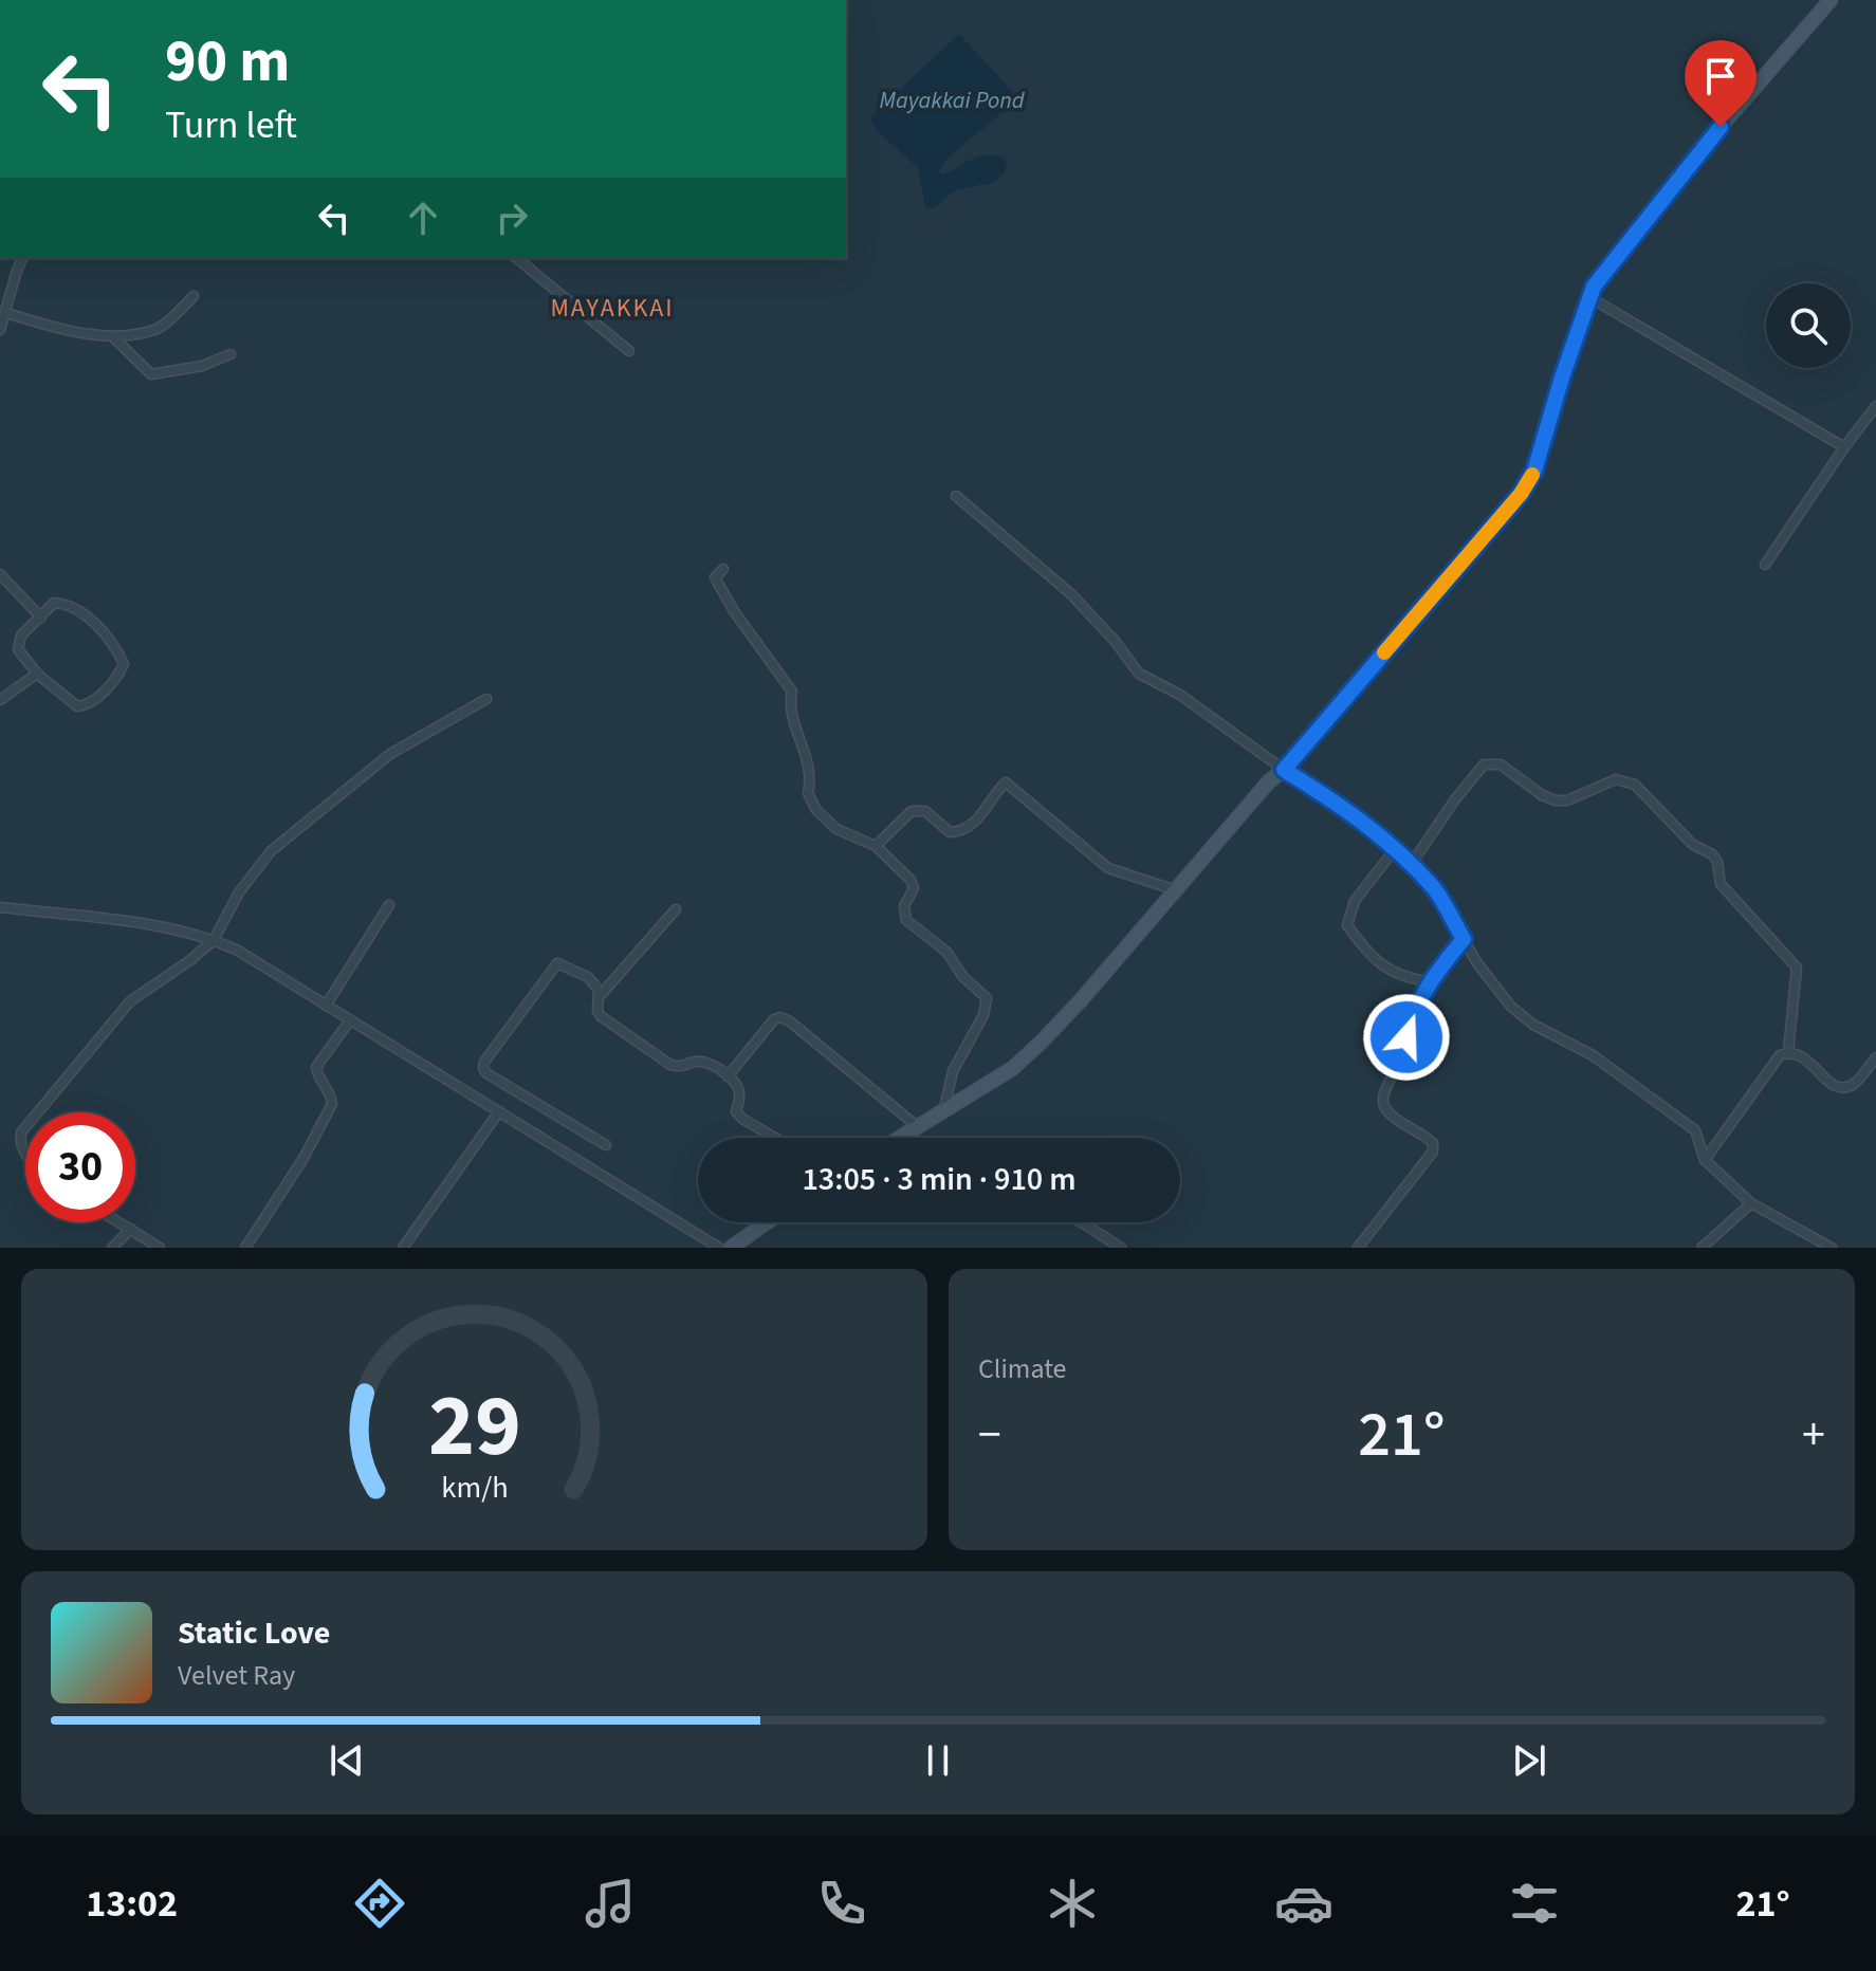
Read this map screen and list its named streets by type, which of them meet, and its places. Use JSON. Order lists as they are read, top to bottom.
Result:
{
  "districts": ["MAYAKKAI"],
  "water": ["Mayakkai Pond"],
  "page": {
    "turn": ["90 m", "Turn left"],
    "limit": "30",
    "trip": "13:05 · 3 min · 910 m",
    "tile": "Climate",
    "heat": ["−", "21°", "+"],
    "song": ["Static Love", "Velvet Ray"],
    "tabs": ["13:02", "21°"],
    "gauge": ["29", "km/h"]
  }
}
